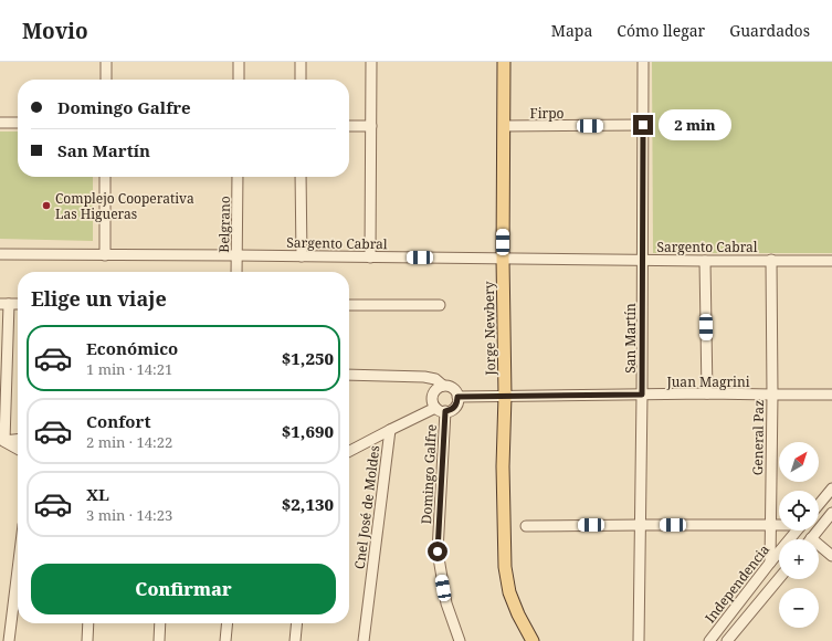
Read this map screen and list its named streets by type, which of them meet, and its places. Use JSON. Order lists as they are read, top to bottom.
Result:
{
  "streets": {
    "main road": ["Jorge Newbery"],
    "street": [
      "Firpo",
      "Belgrano",
      "Sargento Cabral",
      "San Martín",
      "Juan Magrini",
      "General Paz",
      "Domingo Galfre",
      "Cnel José de Moldes",
      "Independencia"
    ]
  },
  "crossings": [
    ["Firpo", "Jorge Newbery"],
    ["Firpo", "San Martín"],
    ["Belgrano", "Sargento Cabral"],
    ["Sargento Cabral", "Jorge Newbery"],
    ["Sargento Cabral", "San Martín"],
    ["Sargento Cabral", "General Paz"],
    ["Jorge Newbery", "Juan Magrini"],
    ["San Martín", "Juan Magrini"],
    ["Juan Magrini", "General Paz"],
    ["Juan Magrini", "Domingo Galfre"],
    ["General Paz", "Independencia"]
  ],
  "places": ["Complejo Cooperativa Las Higueras"],
  "north": "top right",
  "page": {
    "header": "Movio",
    "nav": ["Mapa", "Cómo llegar", "Guardados"],
    "banner": ["Domingo Galfre", "San Martín"],
    "bubble": "2 min",
    "heading": "Elige un viaje",
    "list": [
      {
        "name": "Económico",
        "note": "1 min · 14:21",
        "value": "$1,250"
      },
      {
        "name": "Confort",
        "note": "2 min · 14:22",
        "value": "$1,690"
      },
      {
        "name": "XL",
        "note": "3 min · 14:23",
        "value": "$2,130"
      }
    ],
    "map_buttons": ["+", "−"],
    "buttons": "Confirmar"
  }
}
